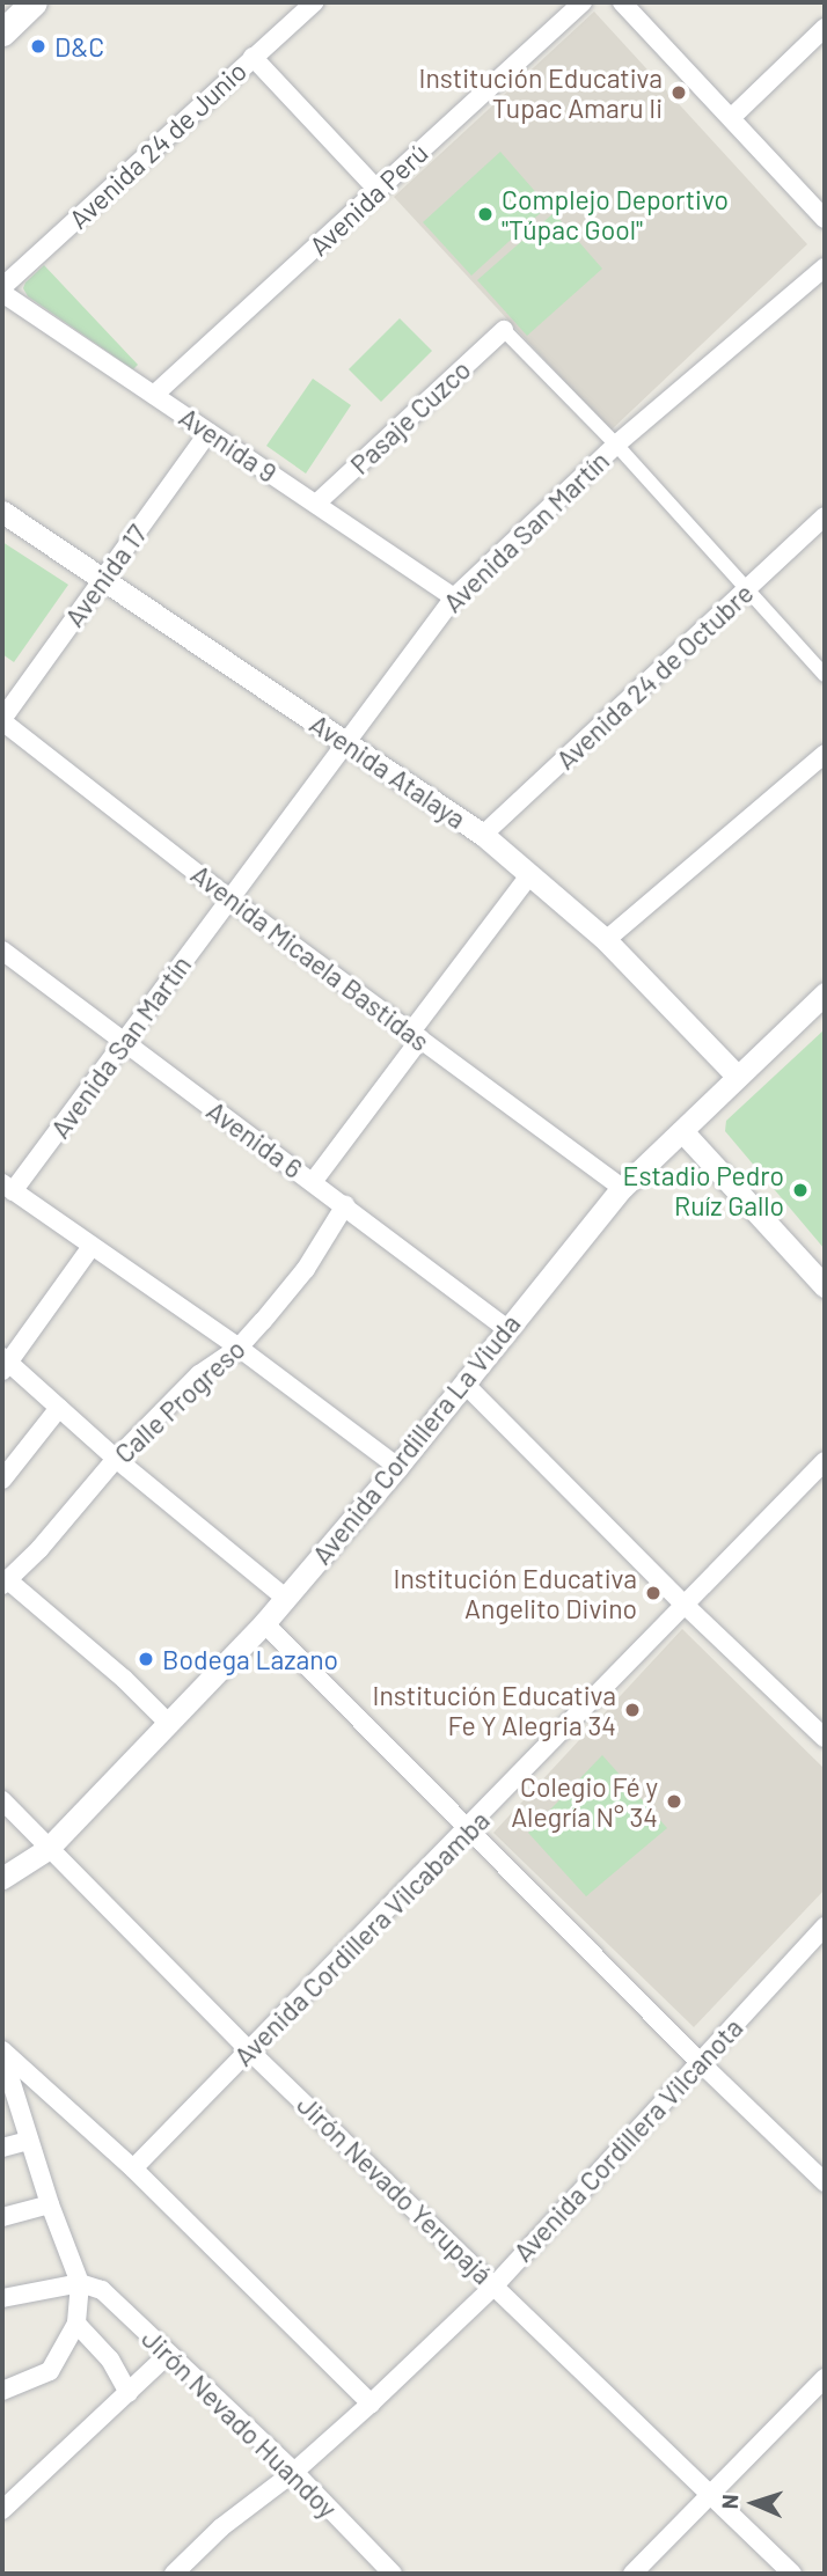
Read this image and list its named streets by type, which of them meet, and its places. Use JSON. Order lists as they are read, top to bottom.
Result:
{
  "streets": {
    "street": [
      "Avenida 24 de Junio",
      "Avenida Perú",
      "Pasaje Cuzco",
      "Avenida 9",
      "Avenida San Martín",
      "Avenida 17",
      "Avenida 24 de Octubre",
      "Avenida Atalaya",
      "Avenida Micaela Bastidas",
      "Avenida 6",
      "Calle Progreso",
      "Avenida Cordillera La Viuda",
      "Avenida Cordillera Vilcabamba",
      "Avenida Cordillera Vilcanota",
      "Jirón Nevado Yerupajá",
      "Jirón Nevado Huandoy"
    ]
  },
  "crossings": [
    ["Avenida 24 de Junio", "Avenida 9"],
    ["Avenida Perú", "Avenida 9"],
    ["Pasaje Cuzco", "Avenida 9"],
    ["Avenida 9", "Avenida San Martín"],
    ["Avenida 9", "Avenida 17"],
    ["Avenida San Martín", "Avenida Atalaya"],
    ["Avenida San Martín", "Avenida Micaela Bastidas"],
    ["Avenida San Martín", "Avenida 6"],
    ["Avenida 17", "Avenida Atalaya"],
    ["Avenida 17", "Avenida Micaela Bastidas"],
    ["Avenida 24 de Octubre", "Avenida Atalaya"],
    ["Avenida Atalaya", "Avenida Cordillera La Viuda"],
    ["Avenida Micaela Bastidas", "Avenida Cordillera La Viuda"],
    ["Avenida 6", "Calle Progreso"],
    ["Avenida 6", "Avenida Cordillera La Viuda"],
    ["Avenida Cordillera La Viuda", "Jirón Nevado Yerupajá"],
    ["Avenida Cordillera Vilcabamba", "Jirón Nevado Yerupajá"],
    ["Avenida Cordillera Vilcanota", "Jirón Nevado Yerupajá"],
    ["Avenida Cordillera Vilcanota", "Jirón Nevado Huandoy"]
  ],
  "places": [
    "D&C",
    "Institución Educativa Tupac Amaru Ii",
    "Complejo Deportivo \"Túpac Gool\"",
    "Estadio Pedro Ruíz Gallo",
    "Institución Educativa Angelito Divino",
    "Bodega Lazano",
    "Institución Educativa Fe Y Alegria 34",
    "Colegio Fé y Alegría N° 34"
  ],
  "north": "left"
}
